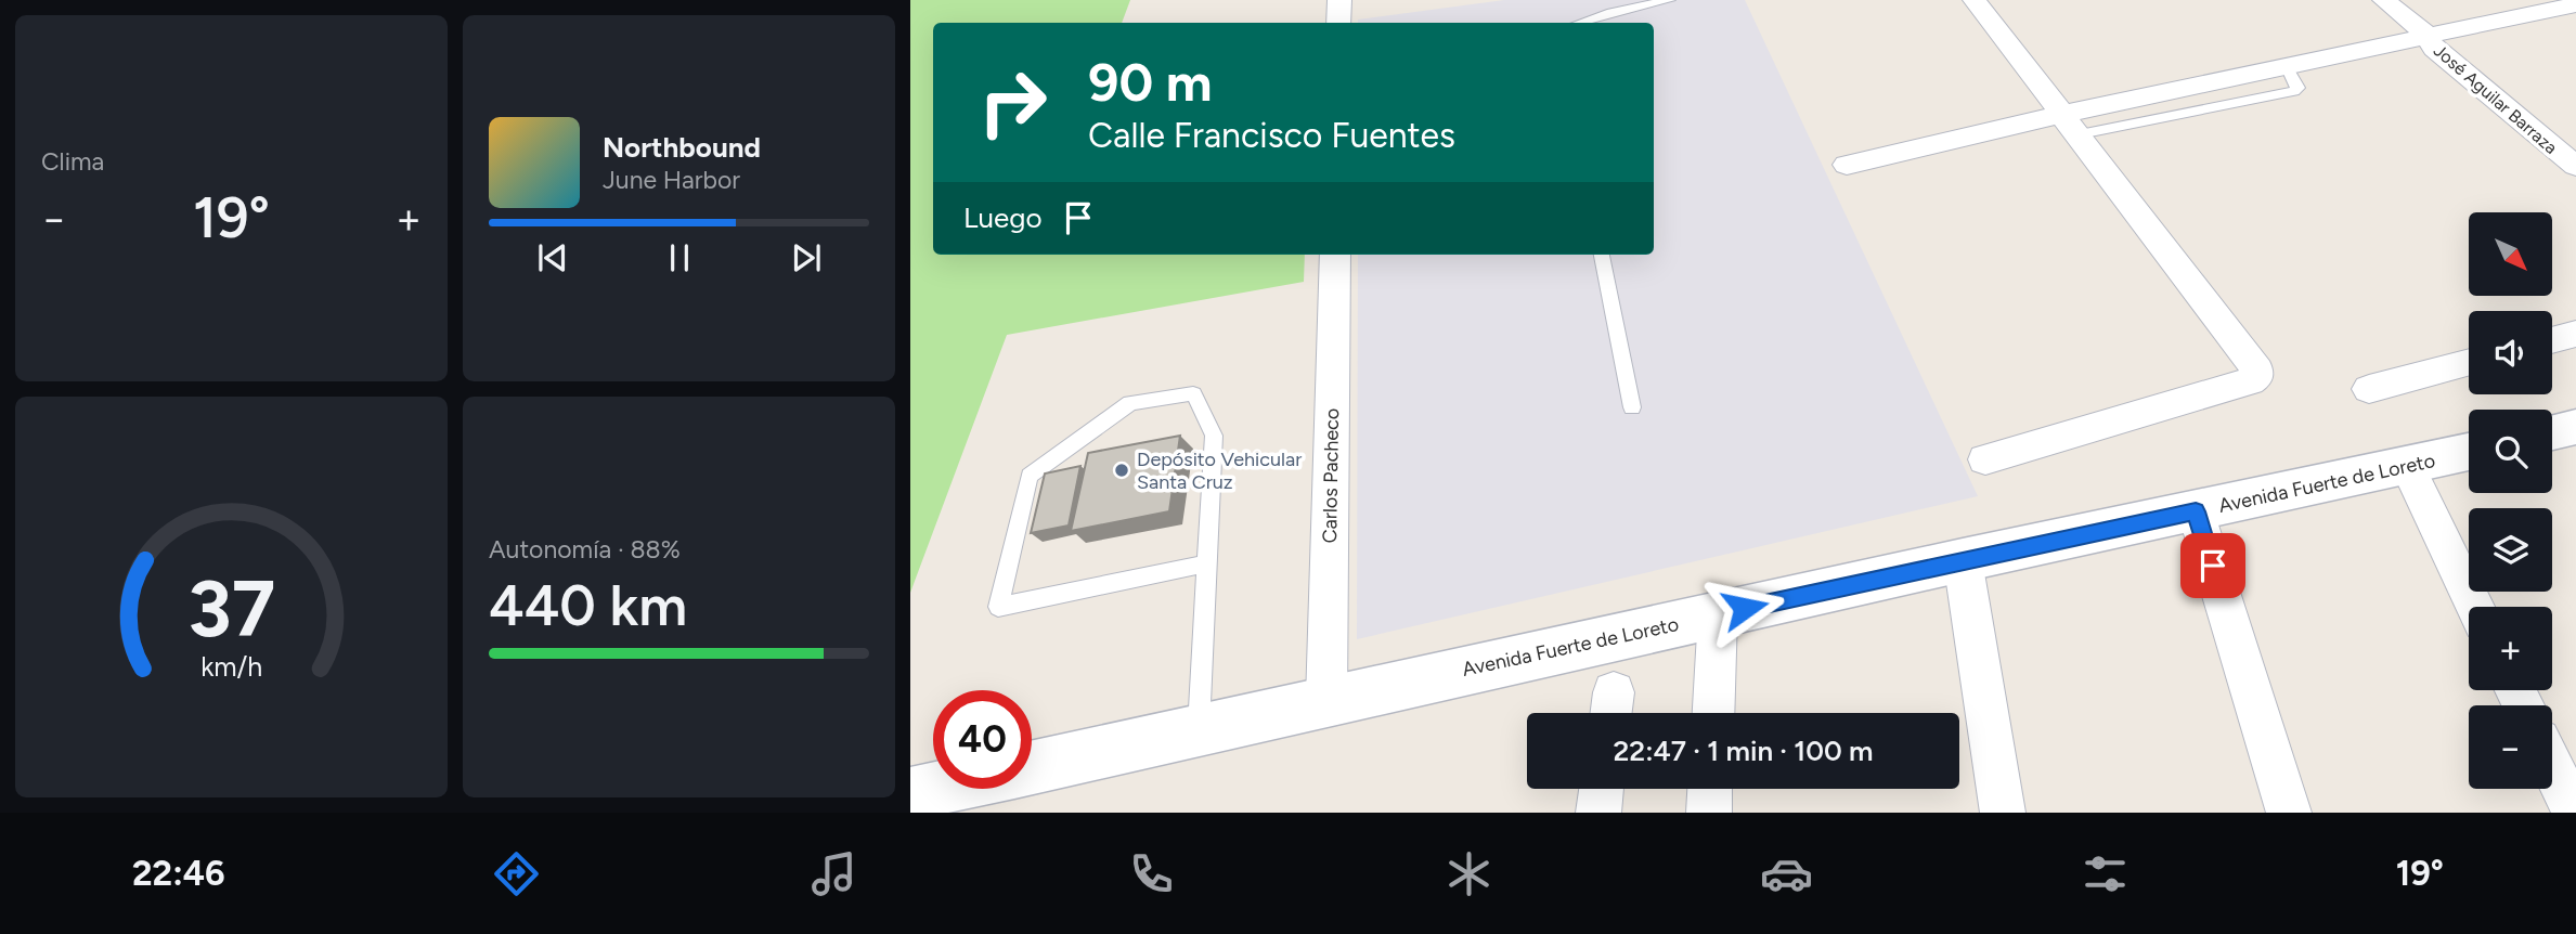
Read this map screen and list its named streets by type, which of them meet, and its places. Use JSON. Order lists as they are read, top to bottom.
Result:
{
  "streets": {
    "street": ["José Aguilar Barraza", "Carlos Pacheco", "Avenida Fuerte de Loreto"]
  },
  "crossings": [
    ["Carlos Pacheco", "Avenida Fuerte de Loreto"]
  ],
  "places": ["Depósito Vehicular Santa Cruz"],
  "north": "bottom right",
  "page": {
    "tile": [
      "Clima",
      ["Autonomía · 88%", "440 km"]
    ],
    "turn": ["90 m", "Calle Francisco Fuentes"],
    "song": ["Northbound", "June Harbor"],
    "then": "Luego",
    "heat": ["−", "19°", "+"],
    "map_buttons": ["+", "−"],
    "limit": "40",
    "trip": "22:47 · 1 min · 100 m",
    "tabs": ["22:46", "19°"],
    "gauge": ["37", "km/h"]
  }
}
